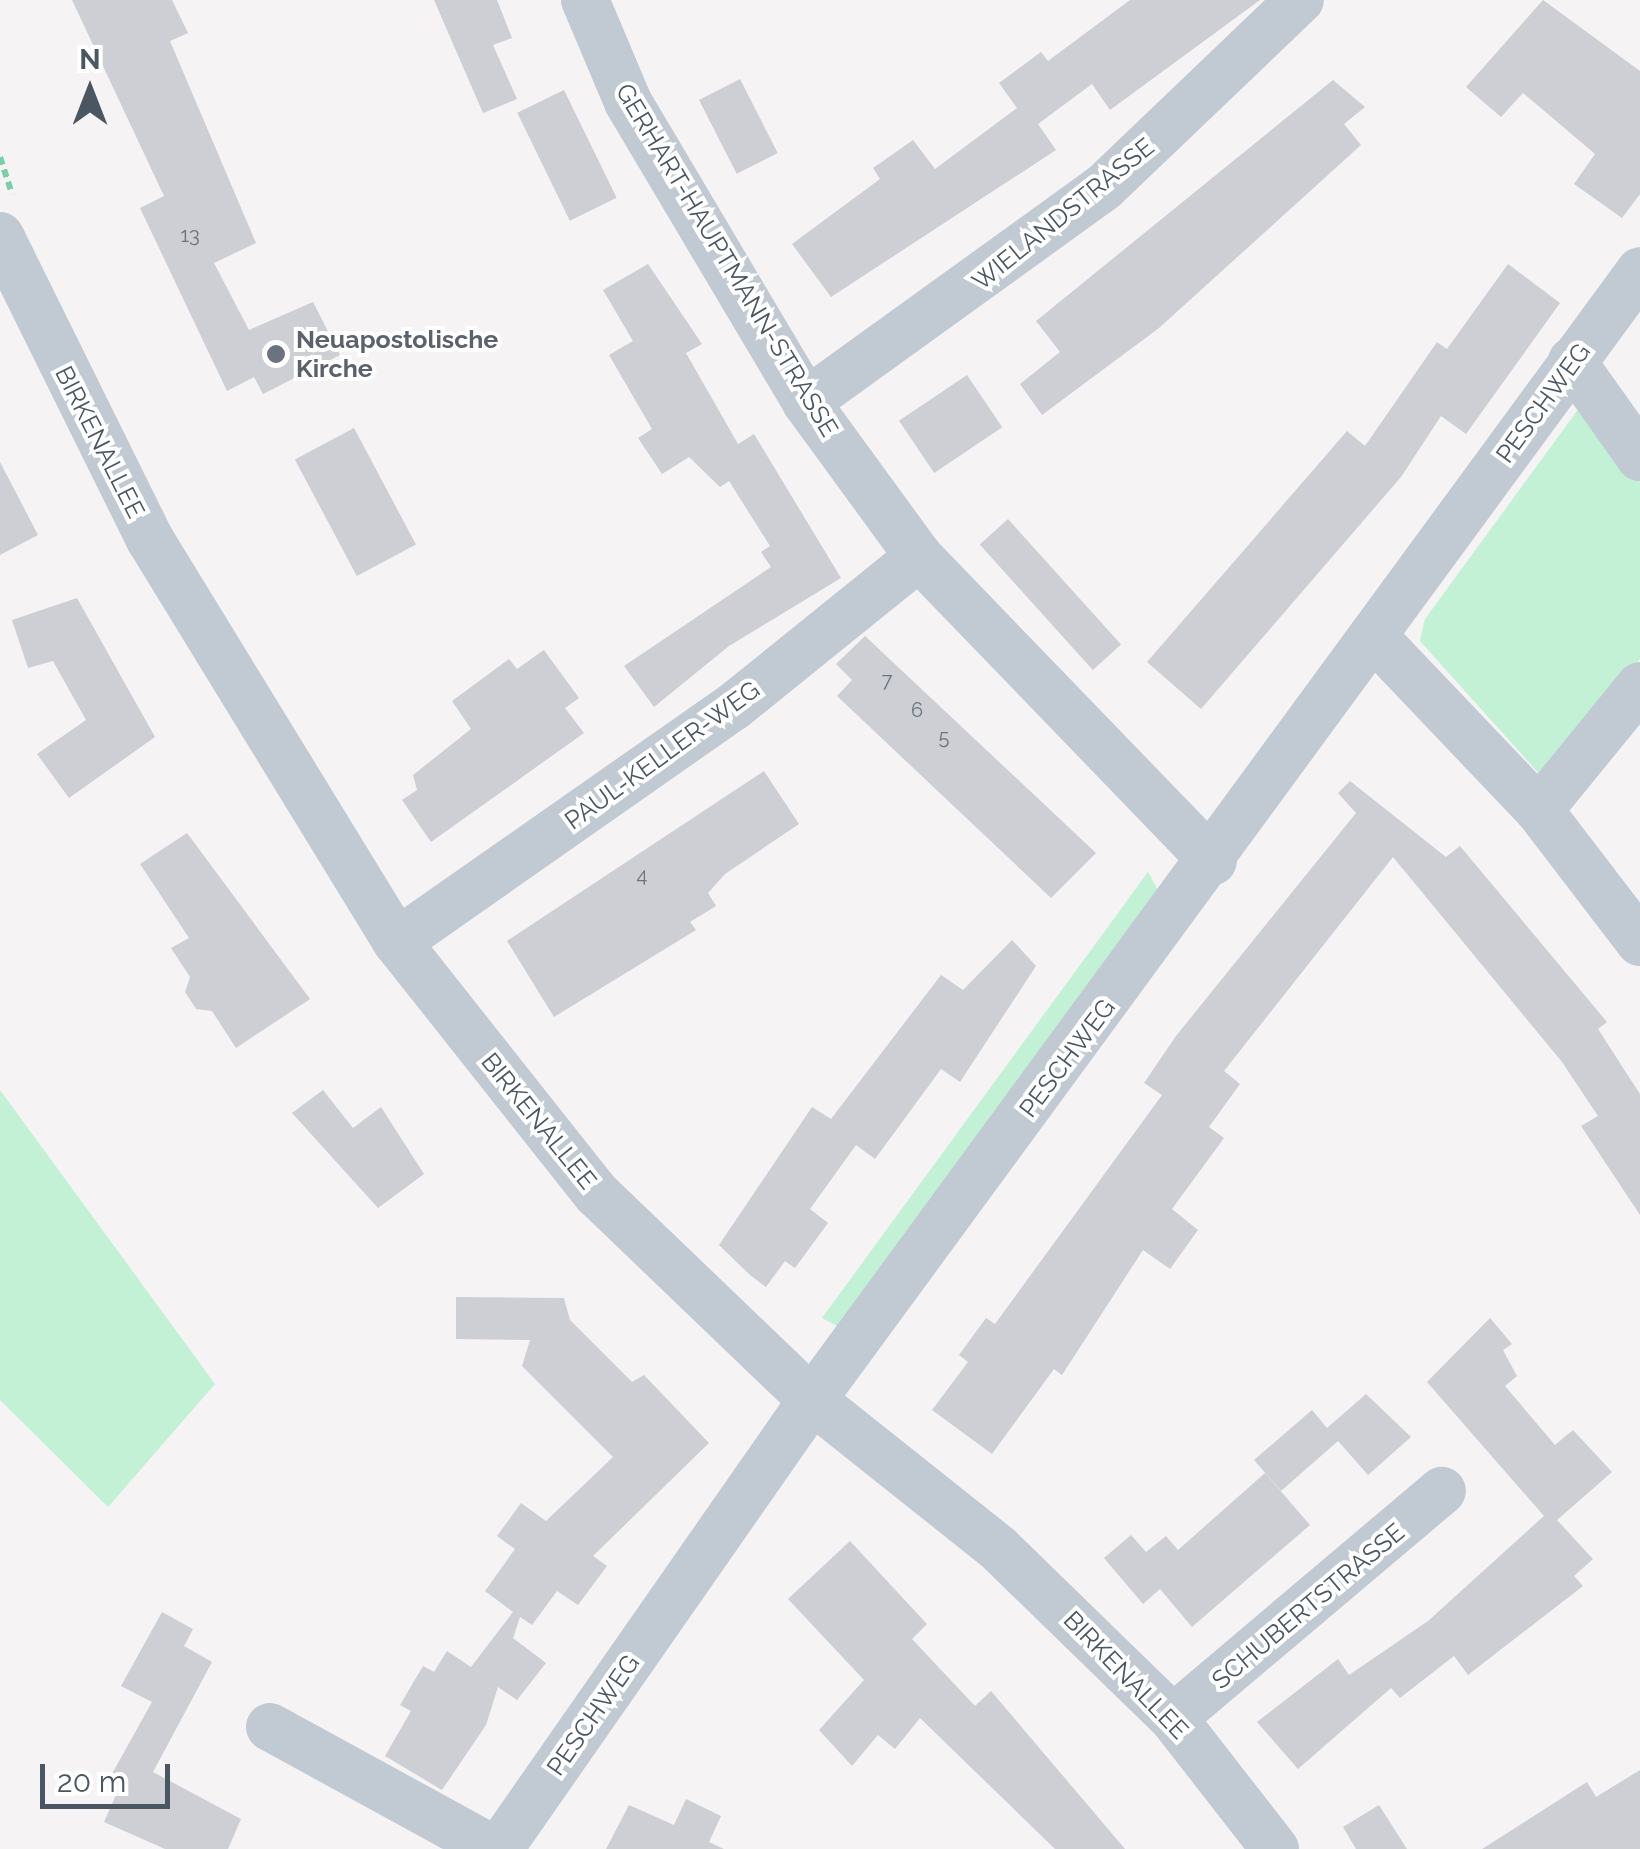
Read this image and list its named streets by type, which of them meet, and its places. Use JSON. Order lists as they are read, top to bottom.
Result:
{
  "streets": {
    "street": [
      "WIELANDSTRASSE",
      "GERHART-HAUPTMANN-STRASSE",
      "PESCHWEG",
      "BIRKENALLEE",
      "PAUL-KELLER-WEG",
      "SCHUBERTSTRASSE"
    ]
  },
  "crossings": [
    ["WIELANDSTRASSE", "GERHART-HAUPTMANN-STRASSE"],
    ["GERHART-HAUPTMANN-STRASSE", "PESCHWEG"],
    ["GERHART-HAUPTMANN-STRASSE", "PAUL-KELLER-WEG"],
    ["PESCHWEG", "BIRKENALLEE"],
    ["BIRKENALLEE", "PAUL-KELLER-WEG"],
    ["BIRKENALLEE", "SCHUBERTSTRASSE"]
  ],
  "places": ["Neuapostolische Kirche"],
  "house_numbers": [
    "13",
    "7",
    "6",
    "5",
    "4"
  ],
  "scale_bar": "20 m",
  "north": "top"
}
